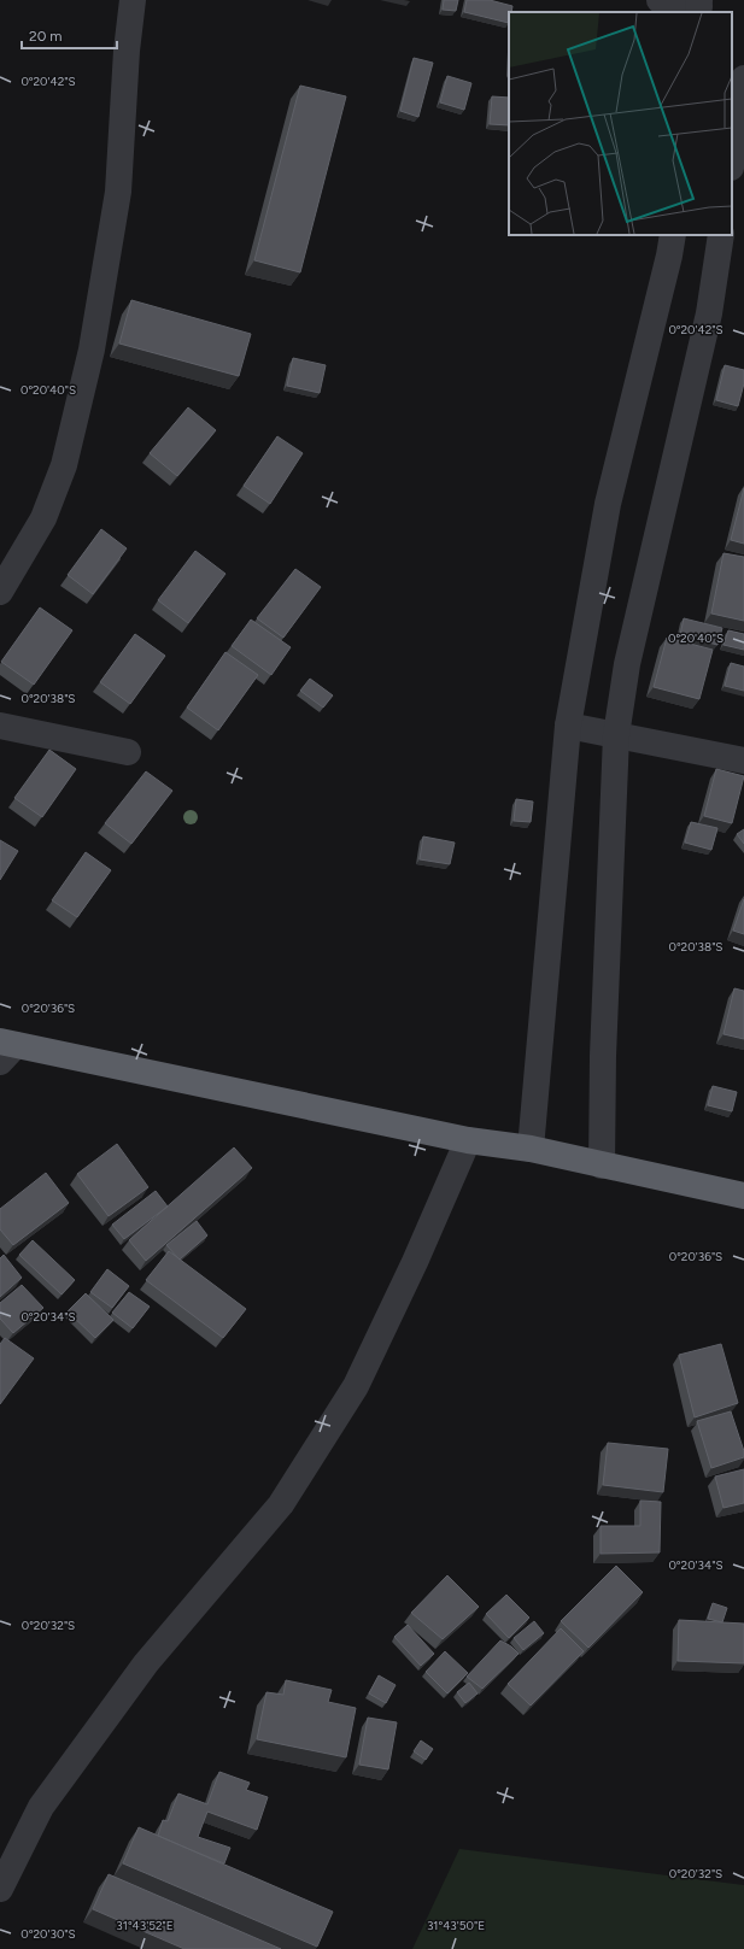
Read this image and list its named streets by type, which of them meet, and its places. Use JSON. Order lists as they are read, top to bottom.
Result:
{
  "scale_bar": "20 m",
  "coordinates": [
    "0°20'42\"S",
    "0°20'40\"S",
    "0°20'38\"S",
    "0°20'36\"S",
    "0°20'34\"S",
    "0°20'32\"S",
    "31°43'52\"E",
    "31°43'50\"E",
    "0°20'30\"S"
  ]
}
